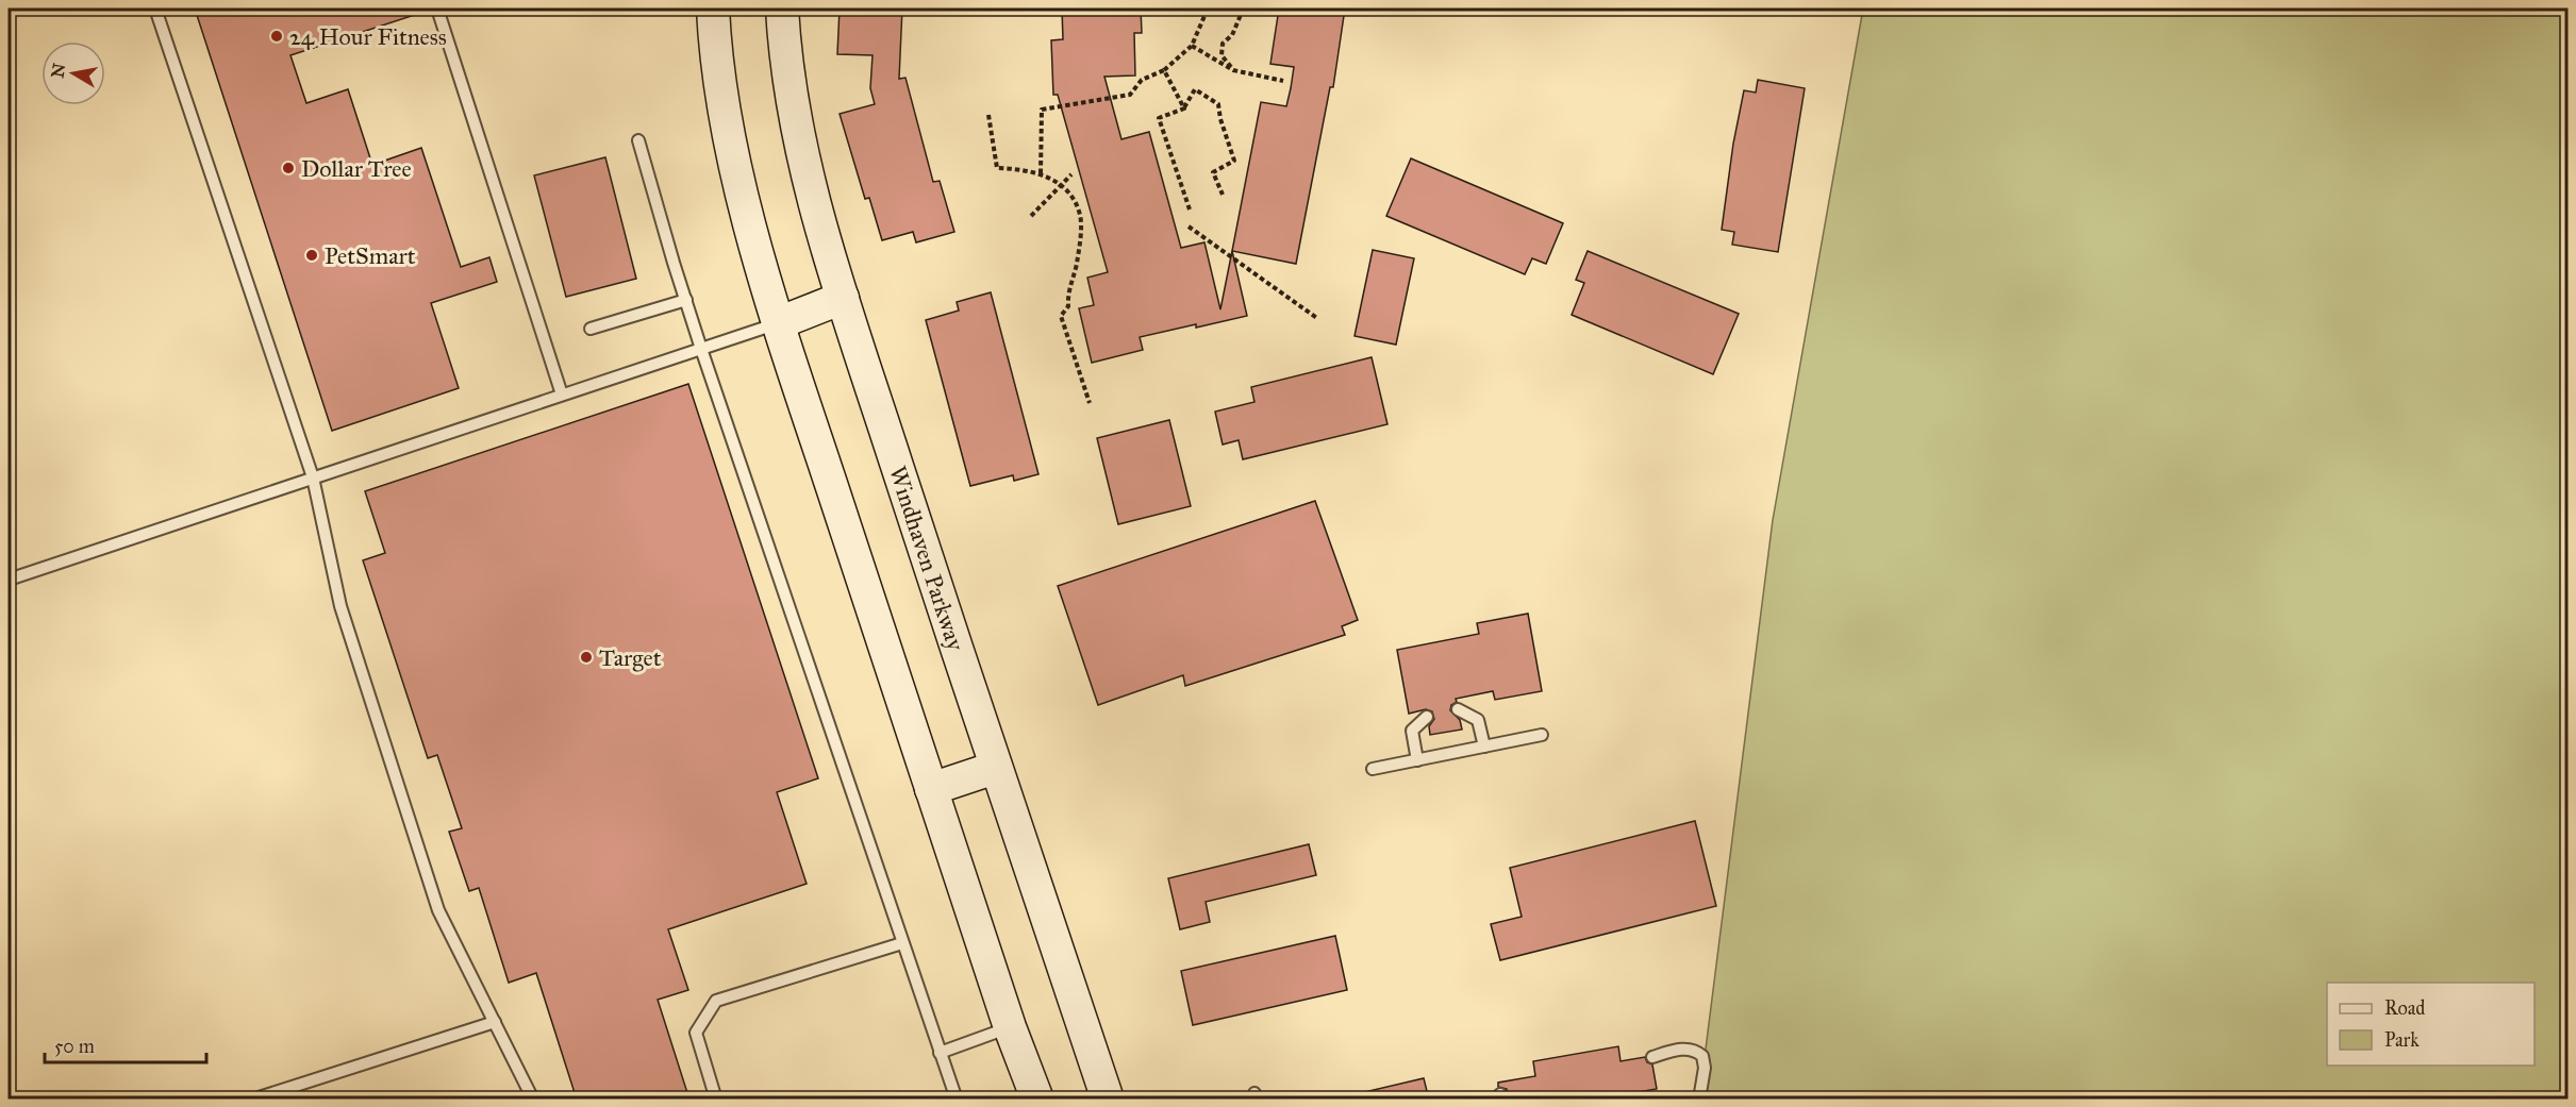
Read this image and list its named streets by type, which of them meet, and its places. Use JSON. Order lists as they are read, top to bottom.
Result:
{
  "streets": {
    "main road": ["Windhaven Parkway"]
  },
  "places": [
    "24 Hour Fitness",
    "Dollar Tree",
    "PetSmart",
    "Target"
  ],
  "legend": ["Road", "Park"],
  "scale_bar": "50 m",
  "north": "left"
}
